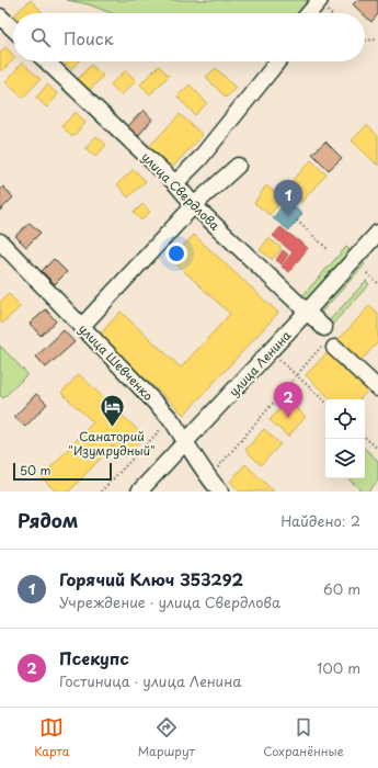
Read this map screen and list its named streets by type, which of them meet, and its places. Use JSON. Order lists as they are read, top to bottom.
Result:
{
  "streets": {
    "street": ["улица Свердлова", "улица Шевченко", "улица Ленина"]
  },
  "crossings": [
    ["улица Свердлова", "улица Ленина"],
    ["улица Шевченко", "улица Ленина"]
  ],
  "places": {
    "hotel": ["Санаторий \"Изумрудный\""]
  },
  "scale_bar": "50 m",
  "page": {
    "search": "Поиск",
    "pins": ["1", "2"],
    "scale": "50 m",
    "heading": ["Рядом", "Найдено: 2"],
    "list": [
      {
        "mark": "1",
        "name": "Горячий Ключ 353292",
        "note": "Учреждение · улица Свердлова",
        "value": "60 m"
      },
      {
        "mark": "2",
        "name": "Псекупс",
        "note": "Гостиница · улица Ленина",
        "value": "100 m"
      }
    ],
    "nav": ["Карта", "Маршрут", "Сохранённые"]
  }
}
